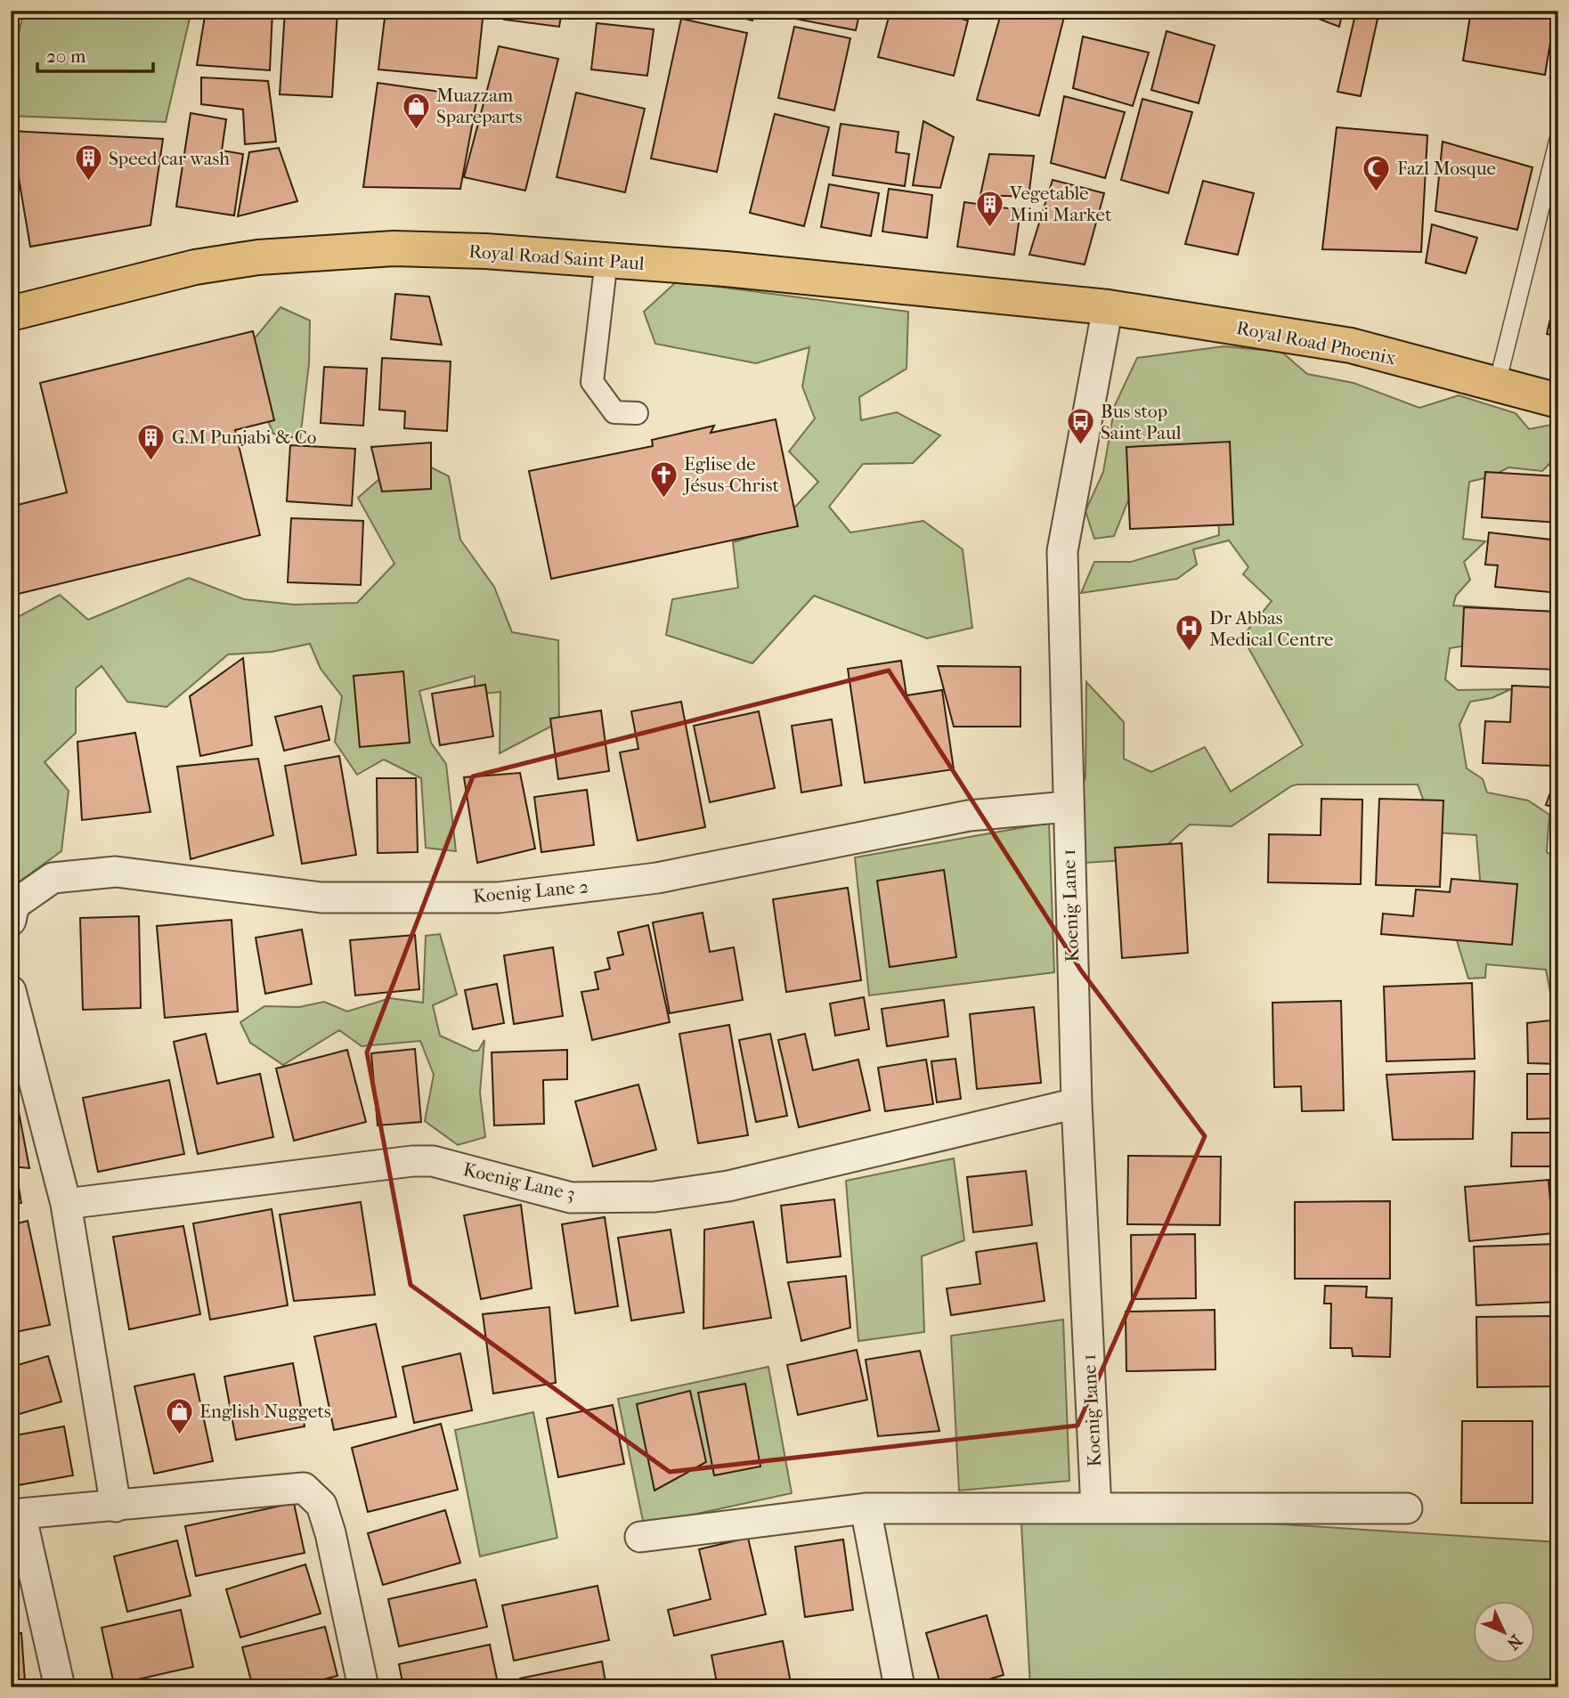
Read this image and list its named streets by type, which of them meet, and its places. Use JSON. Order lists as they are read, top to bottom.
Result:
{
  "streets": {
    "main road": ["Royal Road Saint Paul", "Royal Road Phoenix"],
    "street": ["Koenig Lane 2", "Koenig Lane 1", "Koenig Lane 3"]
  },
  "crossings": [
    ["Royal Road Saint Paul", "Royal Road Phoenix"],
    ["Royal Road Saint Paul", "Koenig Lane 1"],
    ["Royal Road Phoenix", "Koenig Lane 1"],
    ["Koenig Lane 2", "Koenig Lane 1"],
    ["Koenig Lane 1", "Koenig Lane 3"]
  ],
  "places": {
    "shop": ["Muazzam Spareparts", "English Nuggets"],
    "building": ["Speed car wash", "Vegetable Mini Market", "G.M Punjabi & Co"],
    "mosque": ["Fazl Mosque"],
    "bus stop": ["Bus stop Saint Paul"],
    "church": ["Eglise de Jésus-Christ"],
    "hospital": ["Dr Abbas Medical Centre"]
  },
  "scale_bar": "20 m",
  "north": "bottom right"
}
